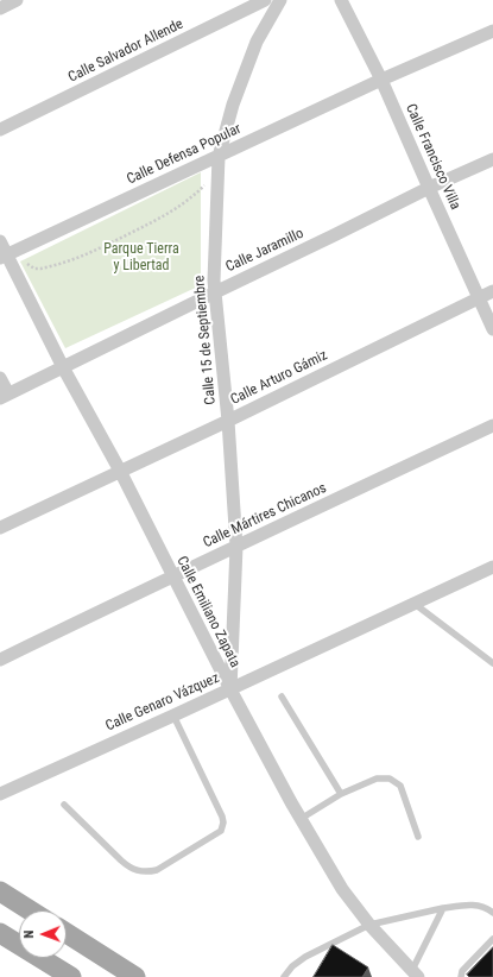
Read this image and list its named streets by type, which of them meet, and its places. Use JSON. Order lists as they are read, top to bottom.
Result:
{
  "streets": {
    "street": [
      "Calle Salvador Allende",
      "Calle Defensa Popular",
      "Calle Francisco Villa",
      "Calle Jaramillo",
      "Calle 15 de Septiembre",
      "Calle Arturo Gámiz",
      "Calle Mártires Chicanos",
      "Calle Emiliano Zapata",
      "Calle Genaro Vázquez"
    ]
  },
  "crossings": [
    ["Calle Defensa Popular", "Calle Francisco Villa"],
    ["Calle Defensa Popular", "Calle 15 de Septiembre"],
    ["Calle Defensa Popular", "Calle Emiliano Zapata"],
    ["Calle Francisco Villa", "Calle Jaramillo"],
    ["Calle Francisco Villa", "Calle Arturo Gámiz"],
    ["Calle Jaramillo", "Calle 15 de Septiembre"],
    ["Calle Jaramillo", "Calle Emiliano Zapata"],
    ["Calle 15 de Septiembre", "Calle Arturo Gámiz"],
    ["Calle 15 de Septiembre", "Calle Mártires Chicanos"],
    ["Calle 15 de Septiembre", "Calle Emiliano Zapata"],
    ["Calle 15 de Septiembre", "Calle Genaro Vázquez"],
    ["Calle Arturo Gámiz", "Calle Emiliano Zapata"],
    ["Calle Mártires Chicanos", "Calle Emiliano Zapata"],
    ["Calle Emiliano Zapata", "Calle Genaro Vázquez"]
  ],
  "parks": ["Parque Tierra y Libertad"],
  "north": "left"
}
